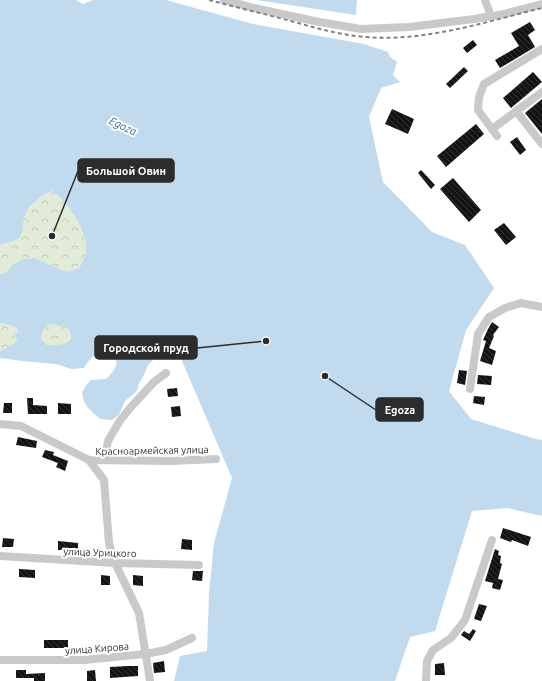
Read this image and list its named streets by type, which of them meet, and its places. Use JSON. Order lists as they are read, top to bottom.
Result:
{
  "streets": {
    "street": ["Красноармейская улица", "улица Урицкого", "улица Кирова"]
  },
  "water": ["Egoza"],
  "places": ["Большой Овин", "Городской пруд", "Egoza"]
}
